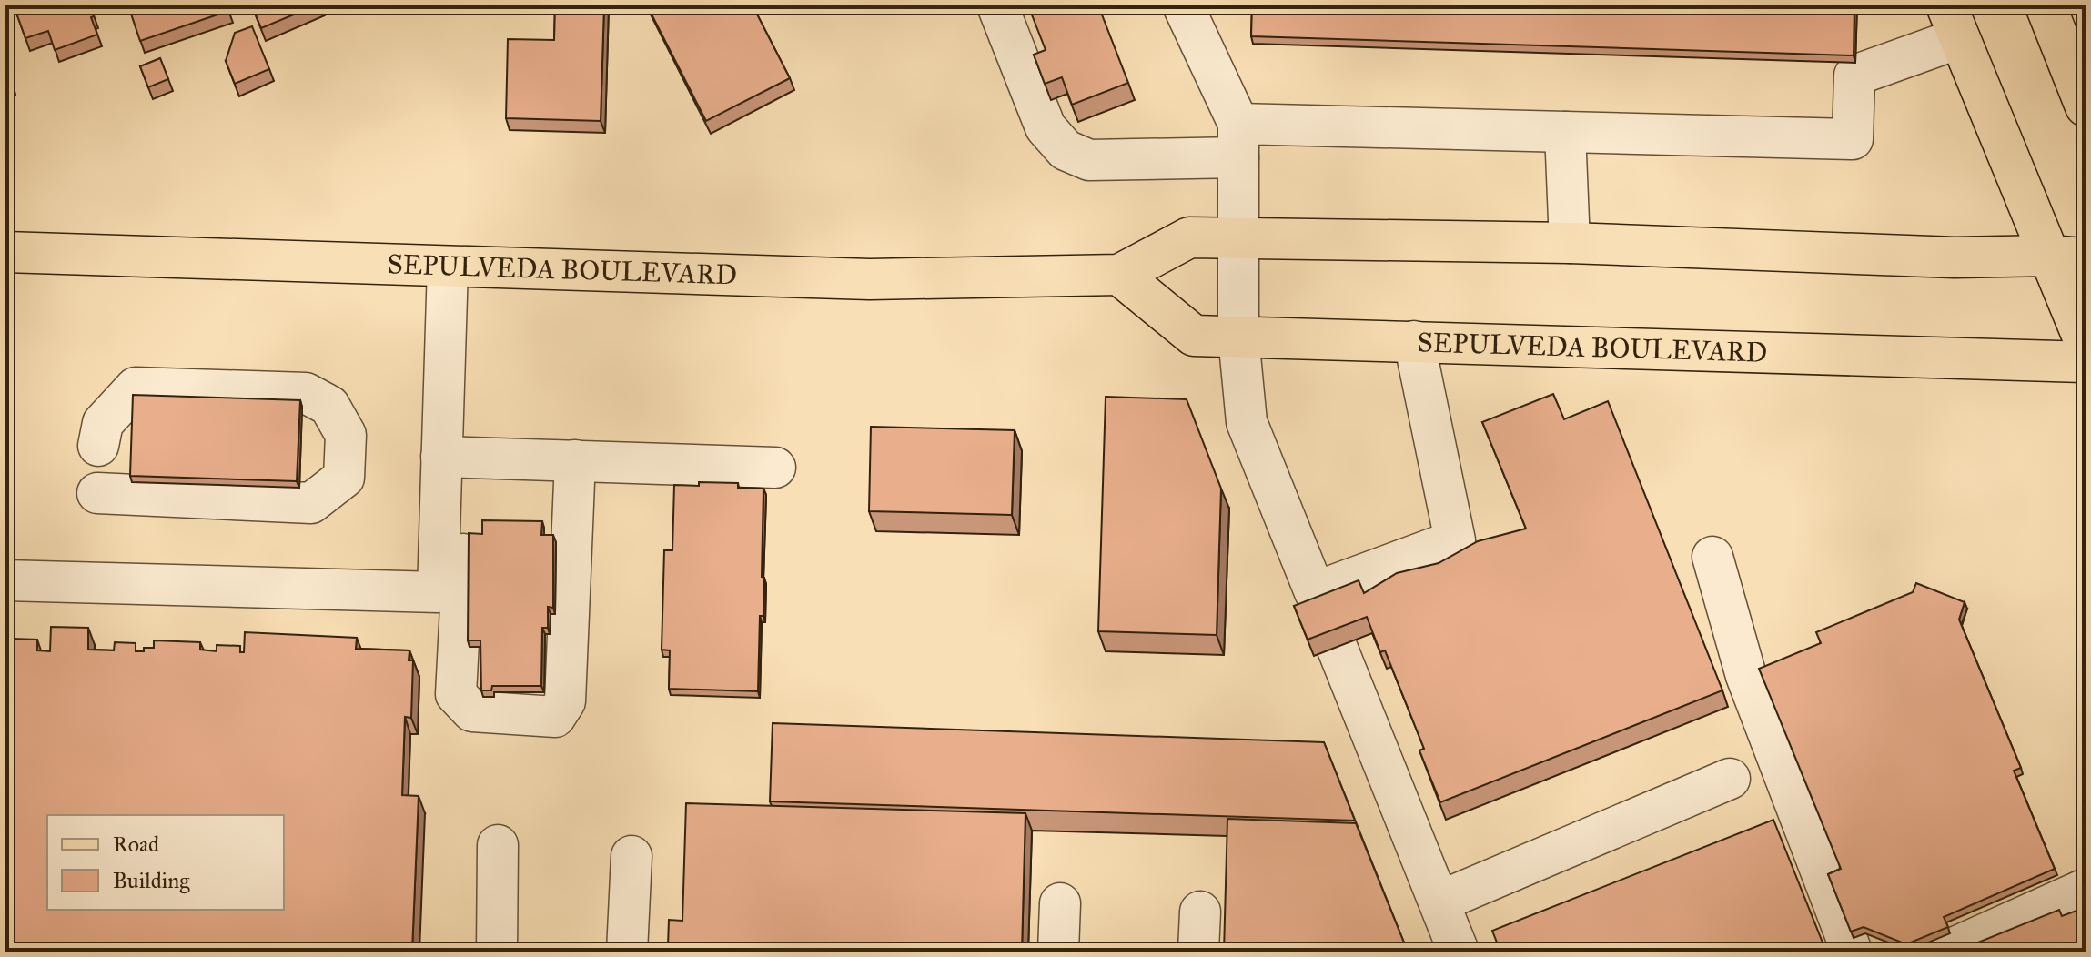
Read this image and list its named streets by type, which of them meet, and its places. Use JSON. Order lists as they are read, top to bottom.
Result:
{
  "streets": {
    "main road": ["SEPULVEDA BOULEVARD"]
  },
  "legend": ["Road", "Building"]
}
